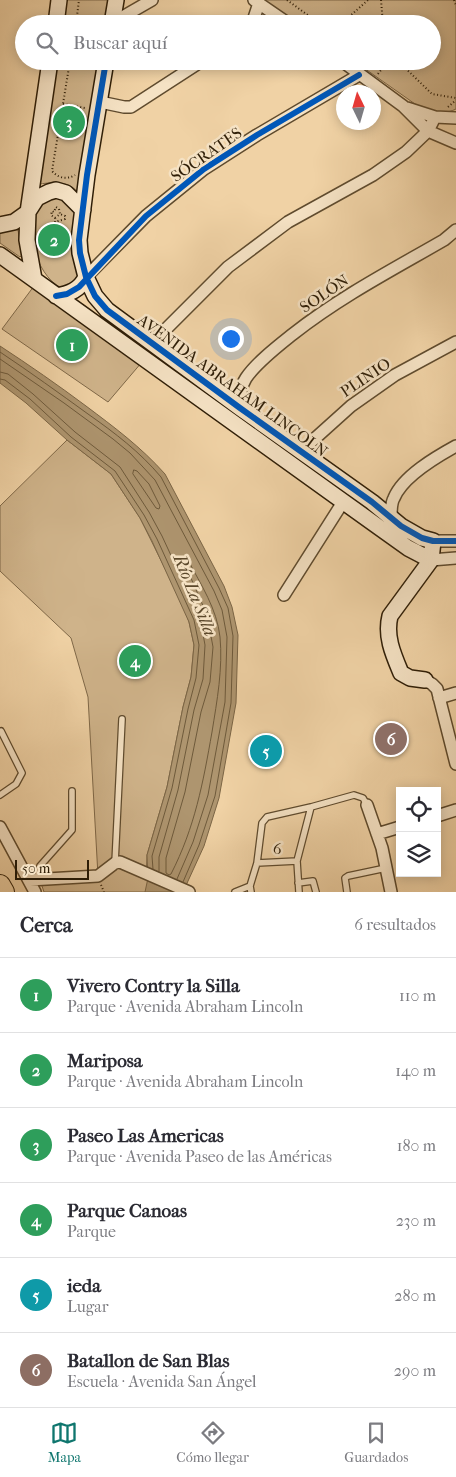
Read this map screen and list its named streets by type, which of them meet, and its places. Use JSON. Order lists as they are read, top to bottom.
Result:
{
  "streets": {
    "street": [
      "SÓCRATES",
      "SOLÓN",
      "PLINIO",
      "AVENIDA ABRAHAM LINCOLN"
    ],
    "lane": ["6"]
  },
  "crossings": [
    ["SÓCRATES", "AVENIDA ABRAHAM LINCOLN"],
    ["SOLÓN", "AVENIDA ABRAHAM LINCOLN"],
    ["PLINIO", "AVENIDA ABRAHAM LINCOLN"]
  ],
  "water": ["Río La Silla"],
  "scale_bar": "50 m",
  "north": "top",
  "page": {
    "search": "Buscar aquí",
    "pins": [
      "3",
      "2",
      "1",
      "4",
      "6",
      "5"
    ],
    "scale": "50 m",
    "heading": ["Cerca", "6 resultados"],
    "list": [
      {
        "mark": "1",
        "name": "Vivero Contry la Silla",
        "note": "Parque · Avenida Abraham Lincoln",
        "value": "110 m"
      },
      {
        "mark": "2",
        "name": "Mariposa",
        "note": "Parque · Avenida Abraham Lincoln",
        "value": "140 m"
      },
      {
        "mark": "3",
        "name": "Paseo Las Americas",
        "note": "Parque · Avenida Paseo de las Américas",
        "value": "180 m"
      },
      {
        "mark": "4",
        "name": "Parque Canoas",
        "note": "Parque",
        "value": "230 m"
      },
      {
        "mark": "5",
        "name": "ieda",
        "note": "Lugar",
        "value": "280 m"
      },
      {
        "mark": "6",
        "name": "Batallon de San Blas",
        "note": "Escuela · Avenida San Ángel",
        "value": "290 m"
      }
    ],
    "nav": ["Mapa", "Cómo llegar", "Guardados"]
  }
}
